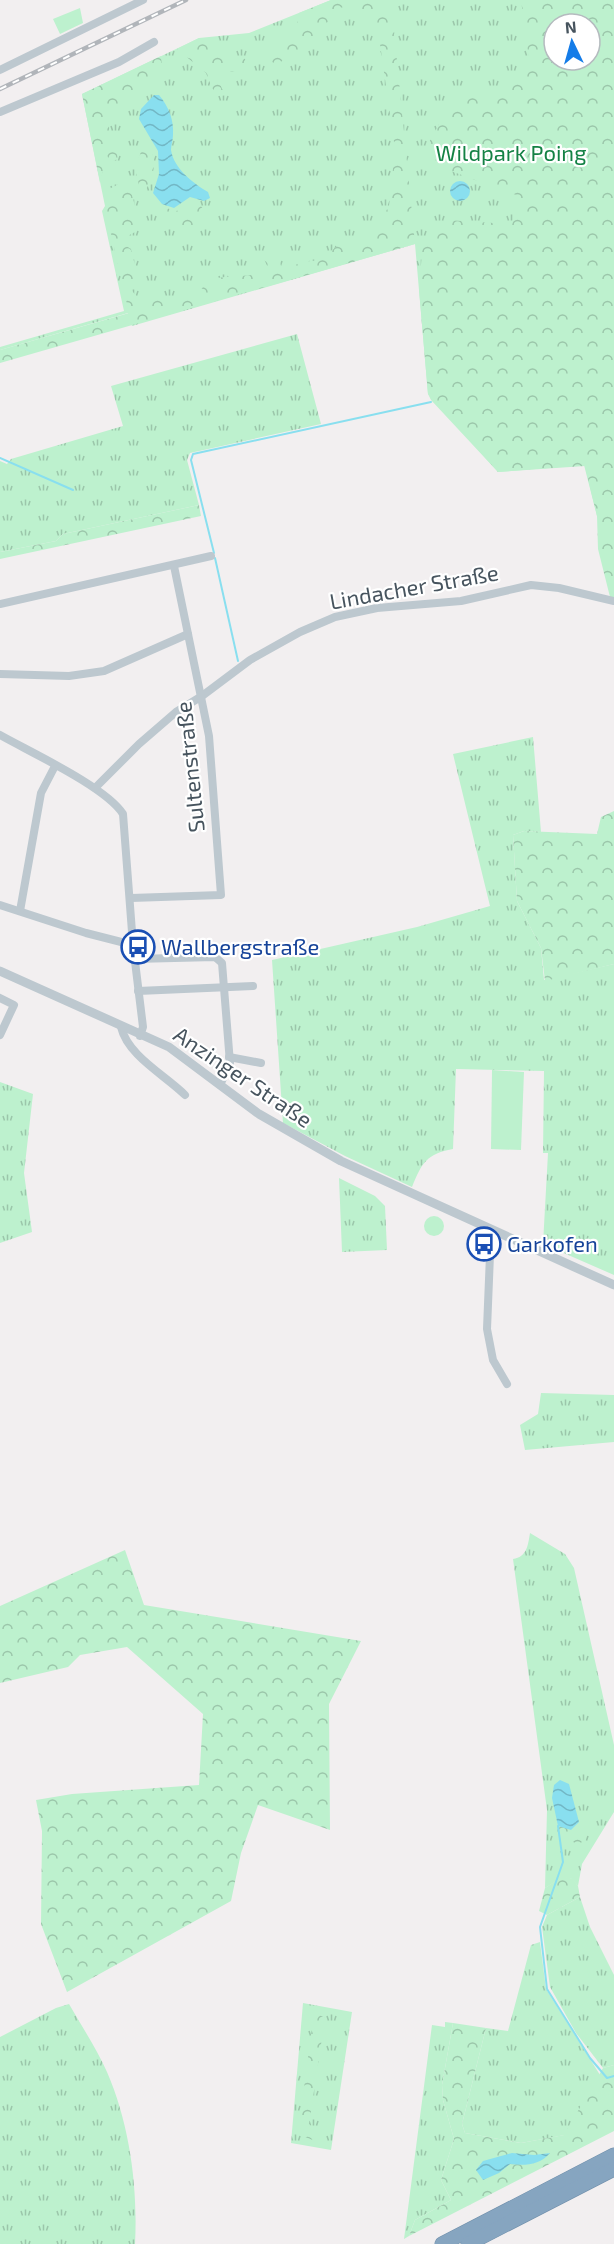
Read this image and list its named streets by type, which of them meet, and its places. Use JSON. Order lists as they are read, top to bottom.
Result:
{
  "streets": {
    "street": ["Lindacher Straße", "Sultenstraße", "Anzinger Straße"]
  },
  "crossings": [
    ["Lindacher Straße", "Sultenstraße"]
  ],
  "parks": ["Wildpark Poing"],
  "places": {
    "bus stop": ["Wallbergstraße", "Garkofen"]
  },
  "north": "top"
}
